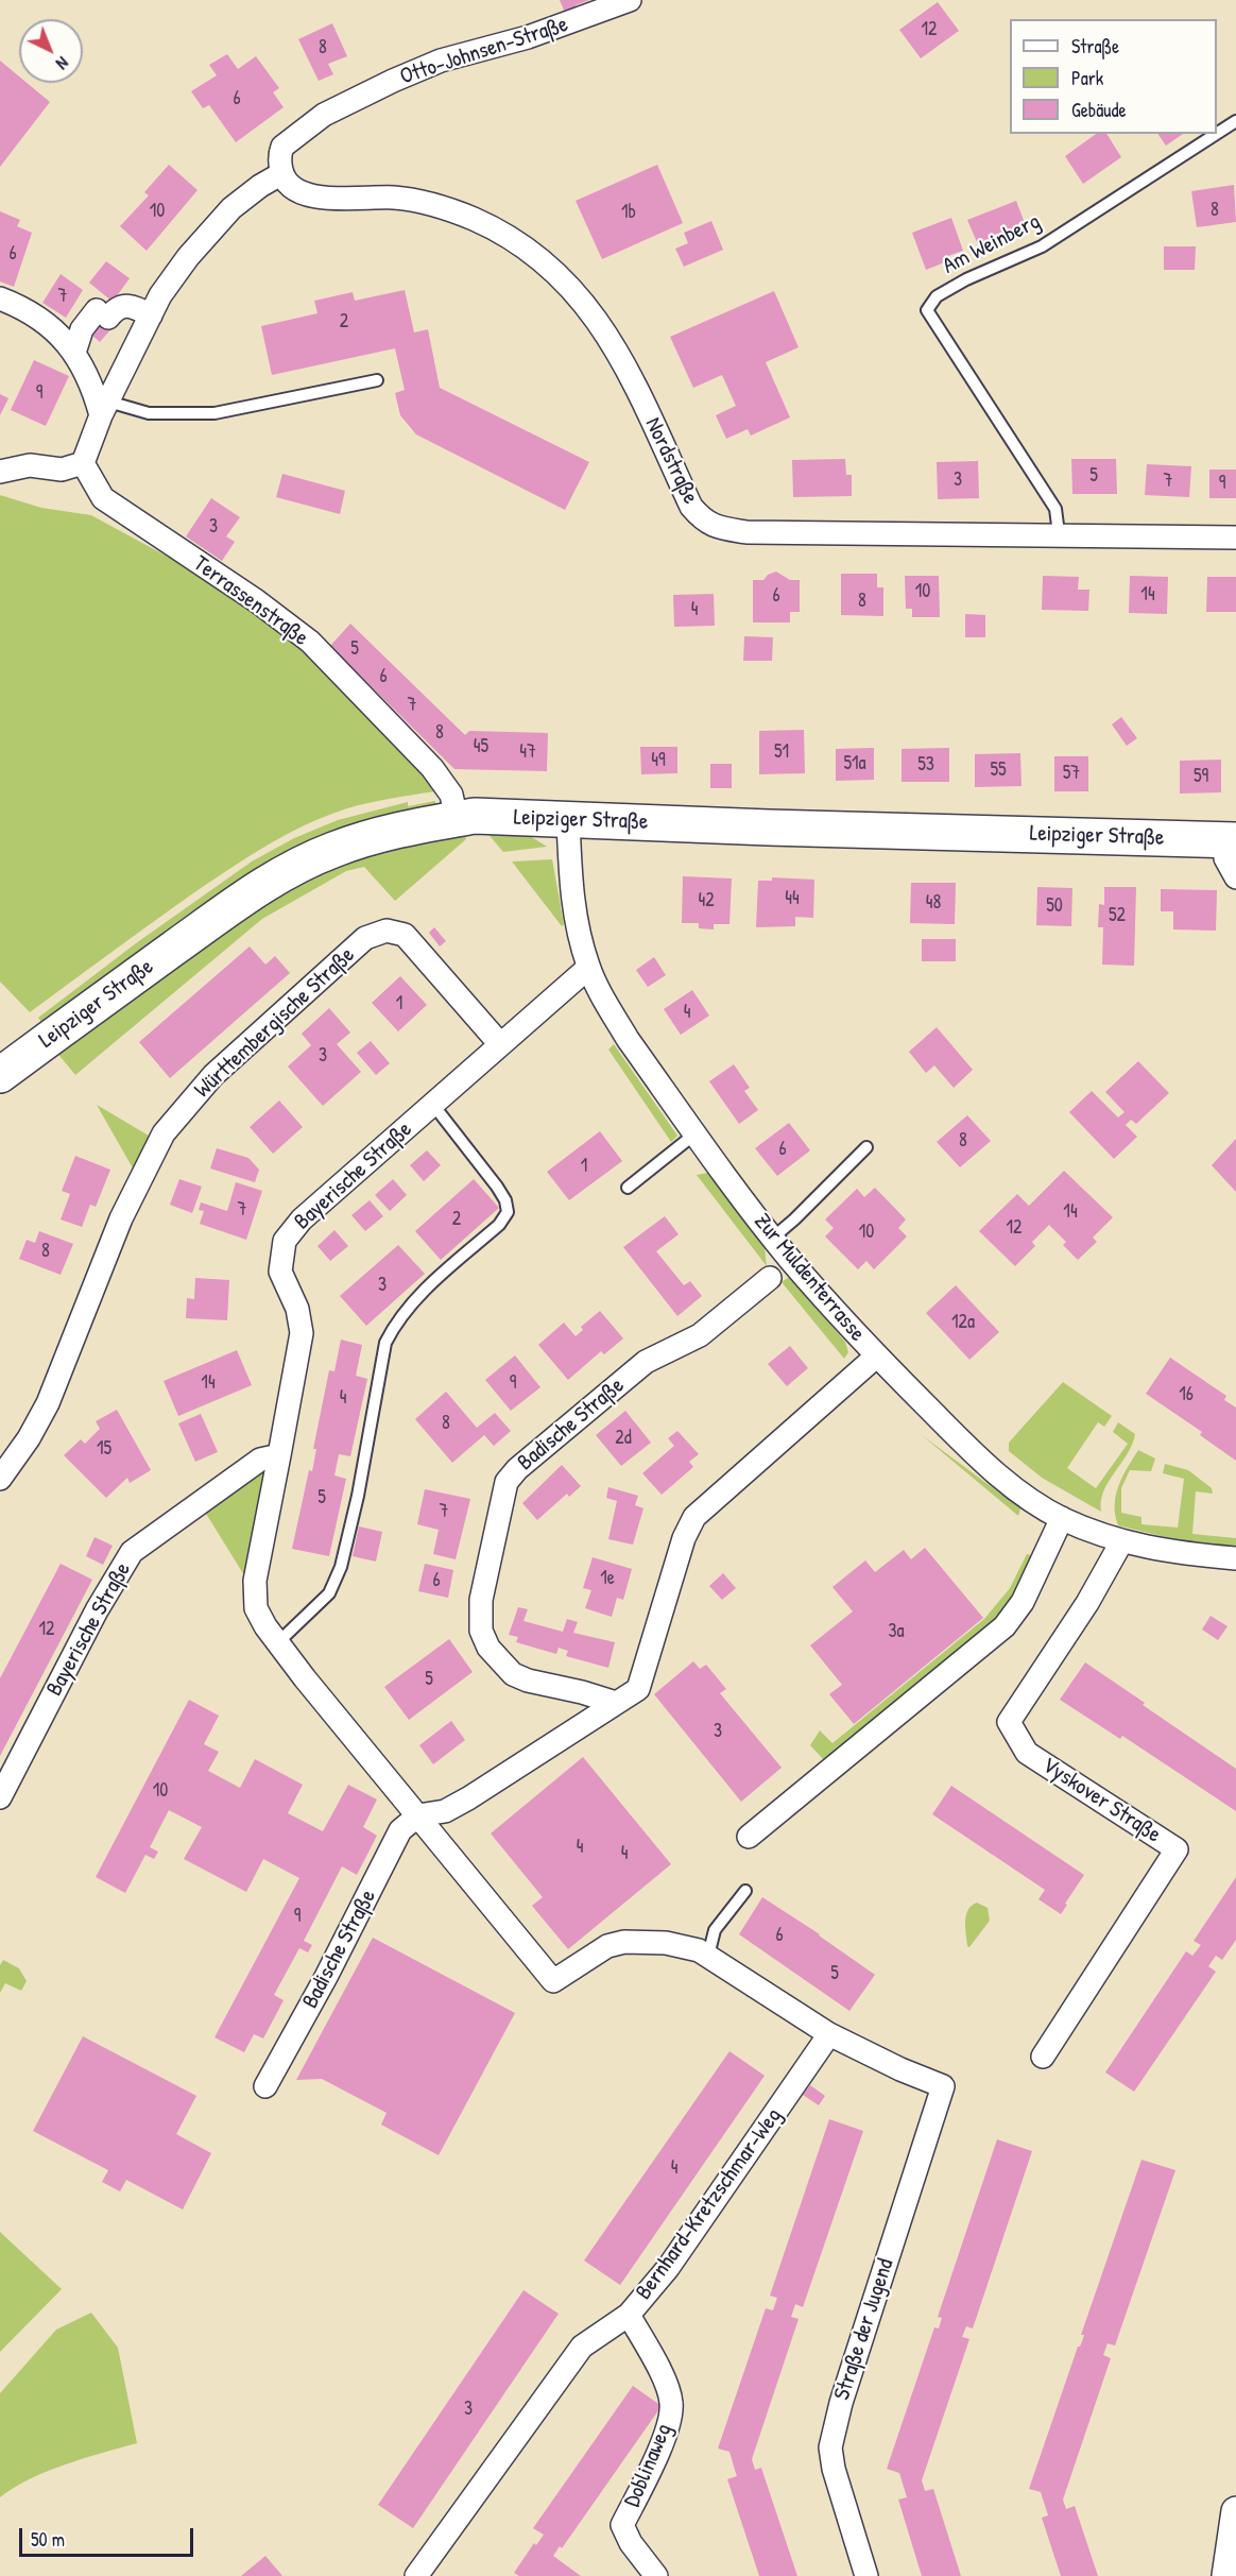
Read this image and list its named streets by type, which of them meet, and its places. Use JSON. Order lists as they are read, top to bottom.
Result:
{
  "streets": {
    "main road": ["Leipziger Straße"],
    "street": [
      "Otto-Johnsen-Straße",
      "Nordstraße",
      "Terrassenstraße",
      "Württembergische Straße",
      "Bayerische Straße",
      "Zur Muldenterrasse",
      "Badische Straße",
      "Vyskover Straße",
      "Bernhard-Kretzschmar-Weg",
      "Straße der Jugend",
      "Doblinaweg"
    ],
    "lane": ["Am Weinberg"]
  },
  "crossings": [
    ["Otto-Johnsen-Straße", "Nordstraße"],
    ["Am Weinberg", "Nordstraße"],
    ["Terrassenstraße", "Leipziger Straße"],
    ["Leipziger Straße", "Zur Muldenterrasse"],
    ["Württembergische Straße", "Bayerische Straße"],
    ["Bayerische Straße", "Zur Muldenterrasse"],
    ["Bayerische Straße", "Badische Straße"],
    ["Zur Muldenterrasse", "Badische Straße"],
    ["Zur Muldenterrasse", "Vyskover Straße"],
    ["Bernhard-Kretzschmar-Weg", "Straße der Jugend"],
    ["Bernhard-Kretzschmar-Weg", "Doblinaweg"]
  ],
  "house_numbers": [
    "12",
    "8",
    "6",
    "8",
    "10",
    "1b",
    "6",
    "7",
    "2",
    "9",
    "5",
    "3",
    "7",
    "9",
    "3",
    "10",
    "14",
    "6",
    "8",
    "4",
    "5",
    "6",
    "7",
    "8",
    "45",
    "47",
    "51",
    "49",
    "51a",
    "53",
    "55",
    "57",
    "59",
    "44",
    "42",
    "48",
    "50",
    "52",
    "1",
    "4",
    "3",
    "8",
    "6",
    "1",
    "7",
    "14",
    "2",
    "12",
    "10",
    "8",
    "3",
    "12a",
    "14",
    "9",
    "16",
    "4",
    "8",
    "2d",
    "15",
    "5",
    "7",
    "1e",
    "6",
    "12",
    "3a",
    "5",
    "3",
    "10",
    "4",
    "4",
    "9",
    "6",
    "5",
    "4",
    "3"
  ],
  "legend": ["Straße", "Park", "Gebäude"],
  "scale_bar": "50 m",
  "north": "bottom right"
}
